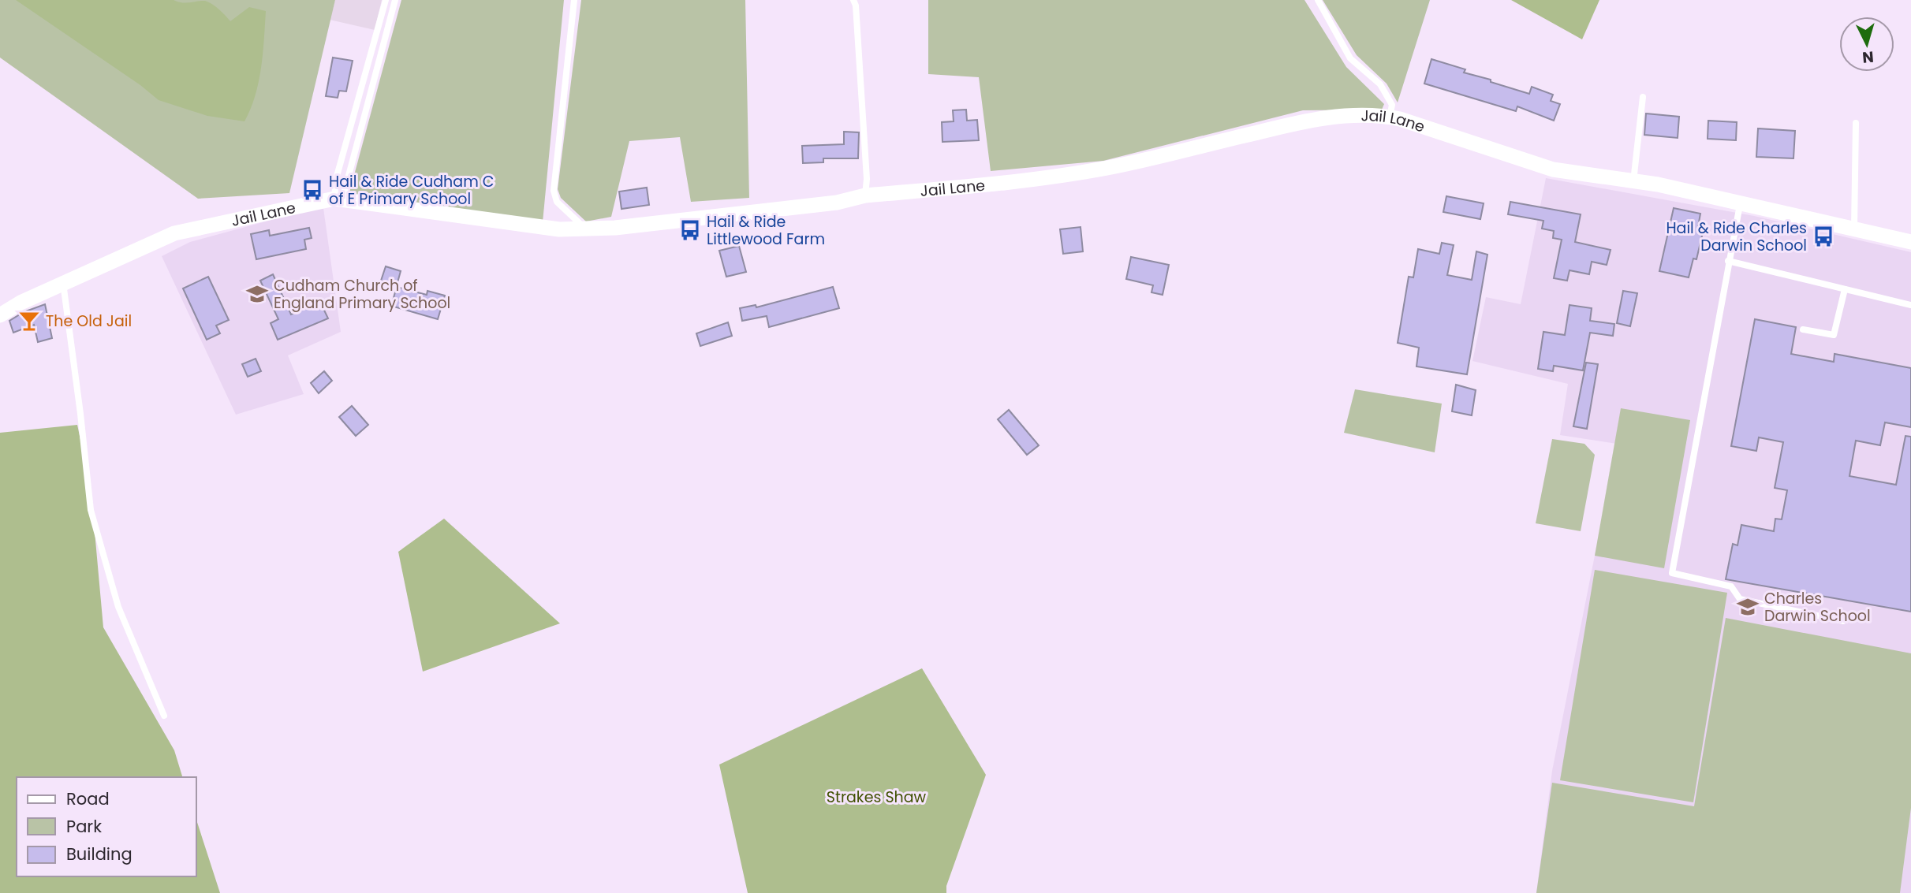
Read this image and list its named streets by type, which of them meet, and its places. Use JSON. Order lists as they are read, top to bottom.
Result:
{
  "streets": {
    "street": ["Jail Lane"]
  },
  "parks": ["Strakes Shaw"],
  "places": {
    "bus stop": ["Hail & Ride Cudham C of E Primary School", "Hail & Ride Littlewood Farm", "Hail & Ride Charles Darwin School"],
    "school or university": ["Cudham Church of England Primary School", "Charles Darwin School"],
    "bar": ["The Old Jail"]
  },
  "legend": ["Road", "Park", "Building"],
  "north": "bottom"
}
